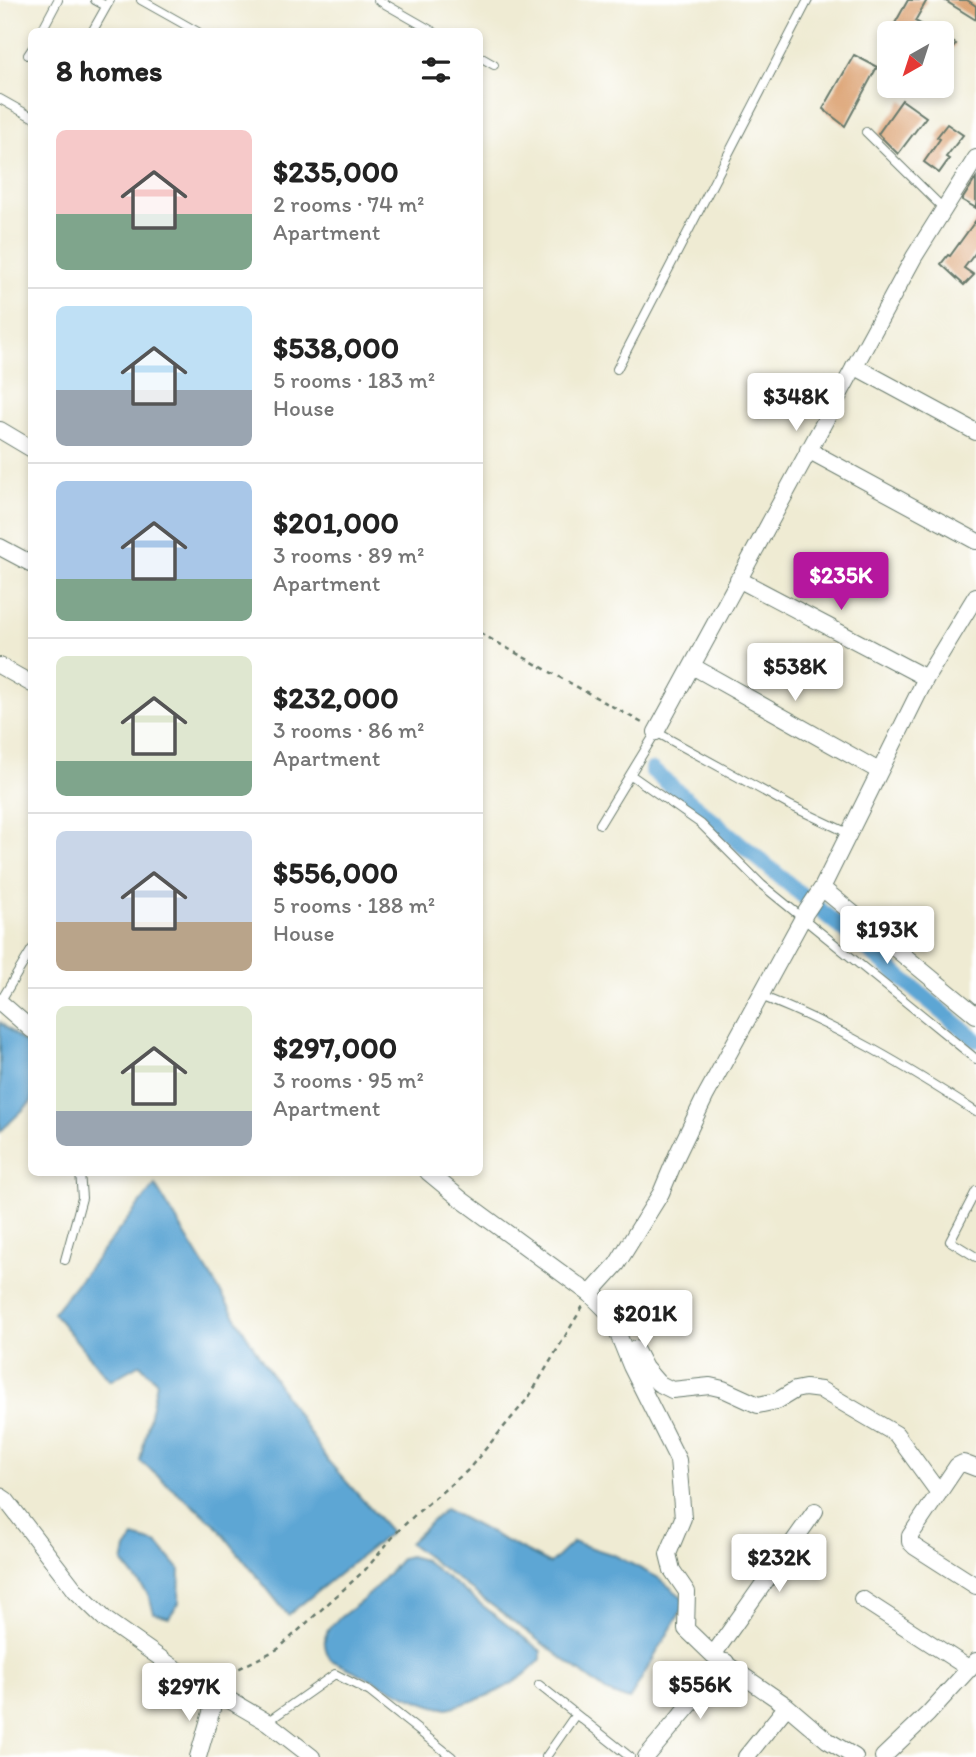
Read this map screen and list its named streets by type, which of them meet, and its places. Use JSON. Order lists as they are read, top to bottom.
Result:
{
  "north": "bottom left",
  "page": {
    "heading": "8 homes",
    "list": [
      {
        "name": "$235,000",
        "note": "2 rooms · 74 m² · Apartment"
      },
      {
        "name": "$538,000",
        "note": "5 rooms · 183 m² · House"
      },
      {
        "name": "$201,000",
        "note": "3 rooms · 89 m² · Apartment"
      },
      {
        "name": "$232,000",
        "note": "3 rooms · 86 m² · Apartment"
      },
      {
        "name": "$556,000",
        "note": "5 rooms · 188 m² · House"
      },
      {
        "name": "$297,000",
        "note": "3 rooms · 95 m² · Apartment"
      }
    ],
    "price": [
      "$348K",
      "$235K",
      "$538K",
      "$193K",
      "$201K",
      "$232K",
      "$556K",
      "$297K"
    ]
  }
}
